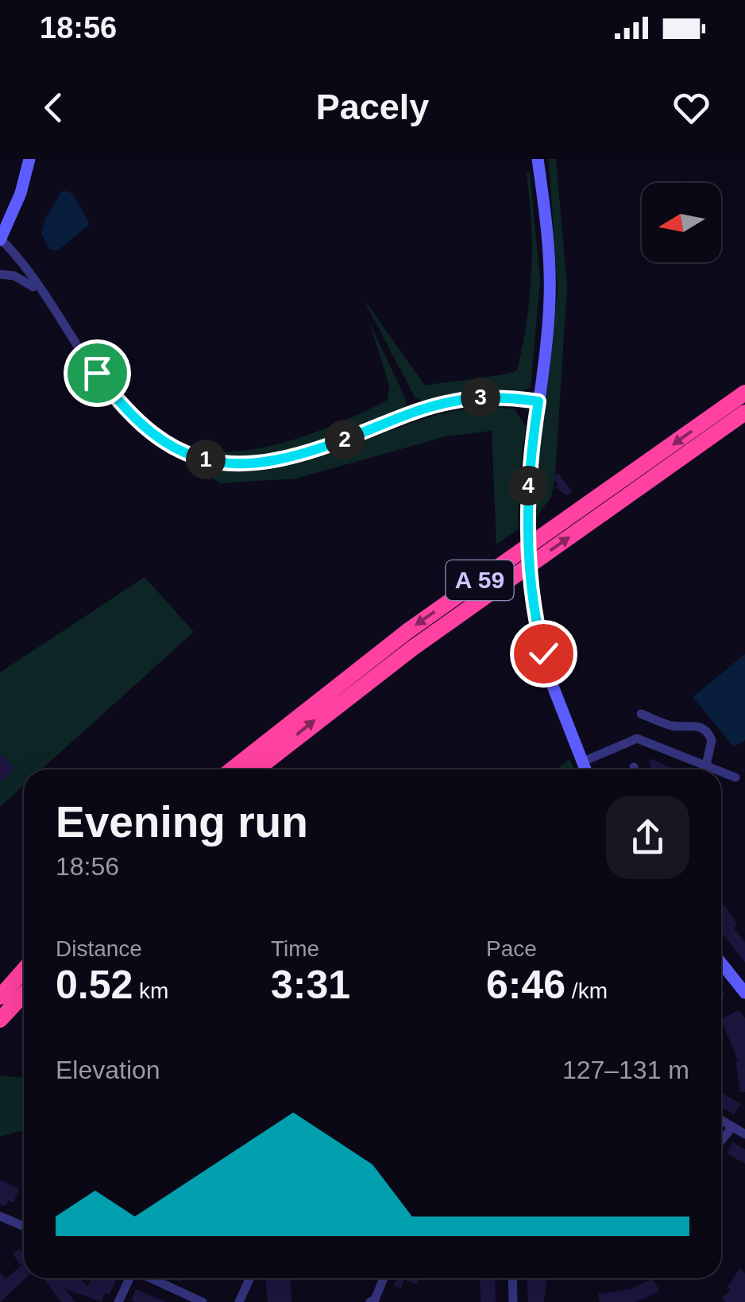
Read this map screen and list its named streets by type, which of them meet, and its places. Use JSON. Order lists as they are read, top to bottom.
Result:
{
  "streets": {
    "highway": ["A 59"]
  },
  "north": "left",
  "page": {
    "status": "18:56",
    "header": "Pacely",
    "pins": [
      "3",
      "2",
      "1",
      "4"
    ],
    "heading": ["Evening run", "18:56"],
    "stats": [
      ["Distance", "0.52 km"],
      ["Time", "3:31"],
      ["Pace", "6:46 /km"]
    ],
    "chart": ["Elevation", "127–131 m"]
  }
}
